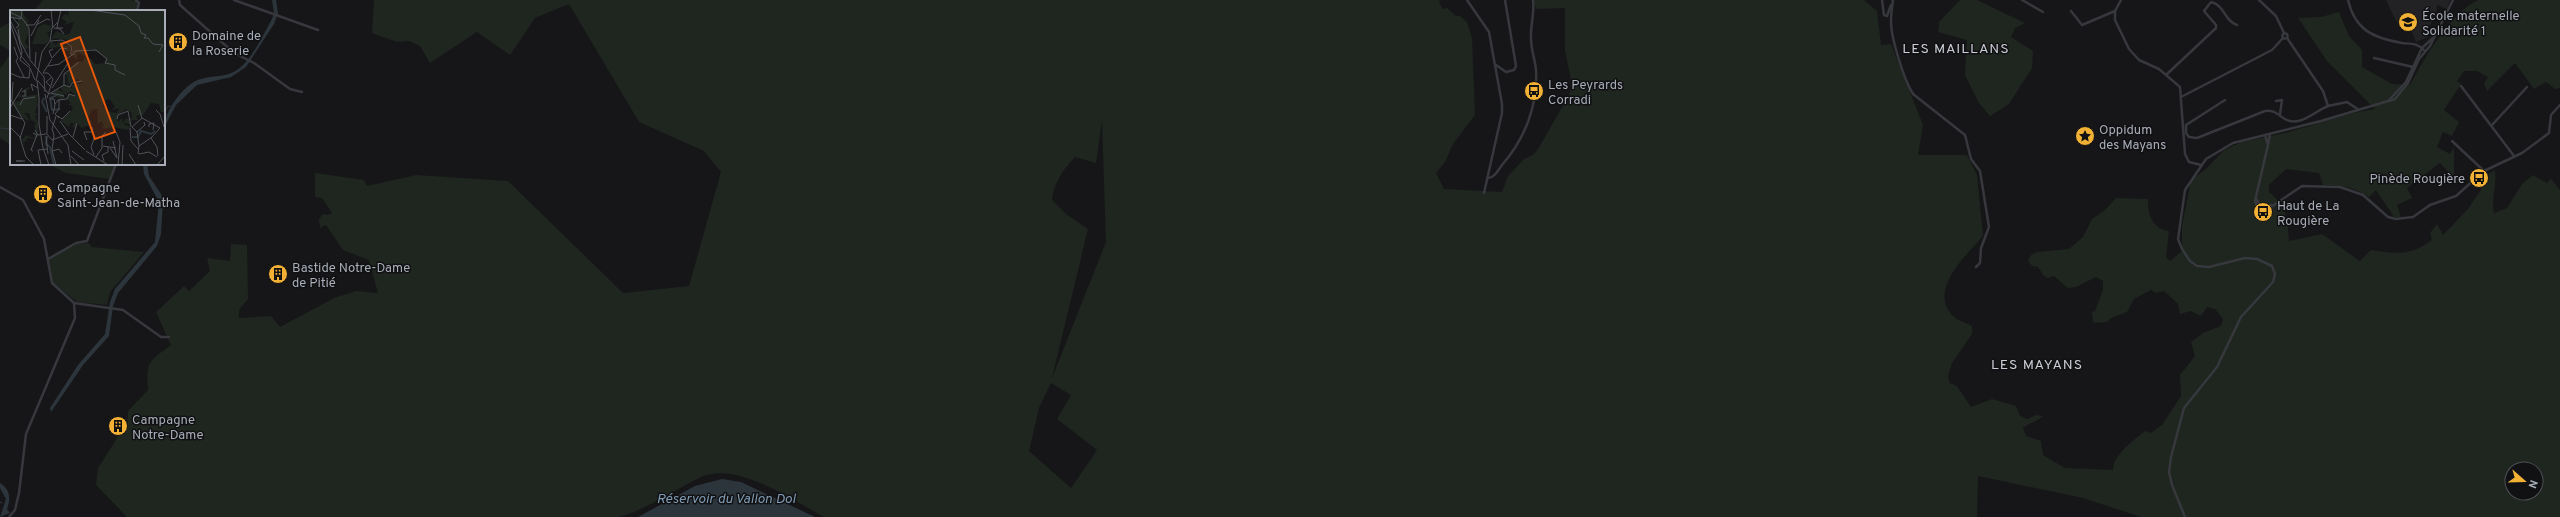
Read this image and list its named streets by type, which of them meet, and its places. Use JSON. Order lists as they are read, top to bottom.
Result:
{
  "districts": ["LES MAILLANS", "LES MAYANS"],
  "water": ["Réservoir du Vallon Dol"],
  "places": {
    "school or university": ["École maternelle Solidarité 1"],
    "building": [
      "Domaine de la Roserie",
      "Campagne Saint-Jean-de-Matha",
      "Bastide Notre-Dame de Pitié",
      "Campagne Notre-Dame"
    ],
    "bus stop": ["Les Peyrards Corradi", "Pinède Rougière", "Haut de La Rougière"],
    "place": ["Oppidum des Mayans"]
  },
  "north": "right"
}
